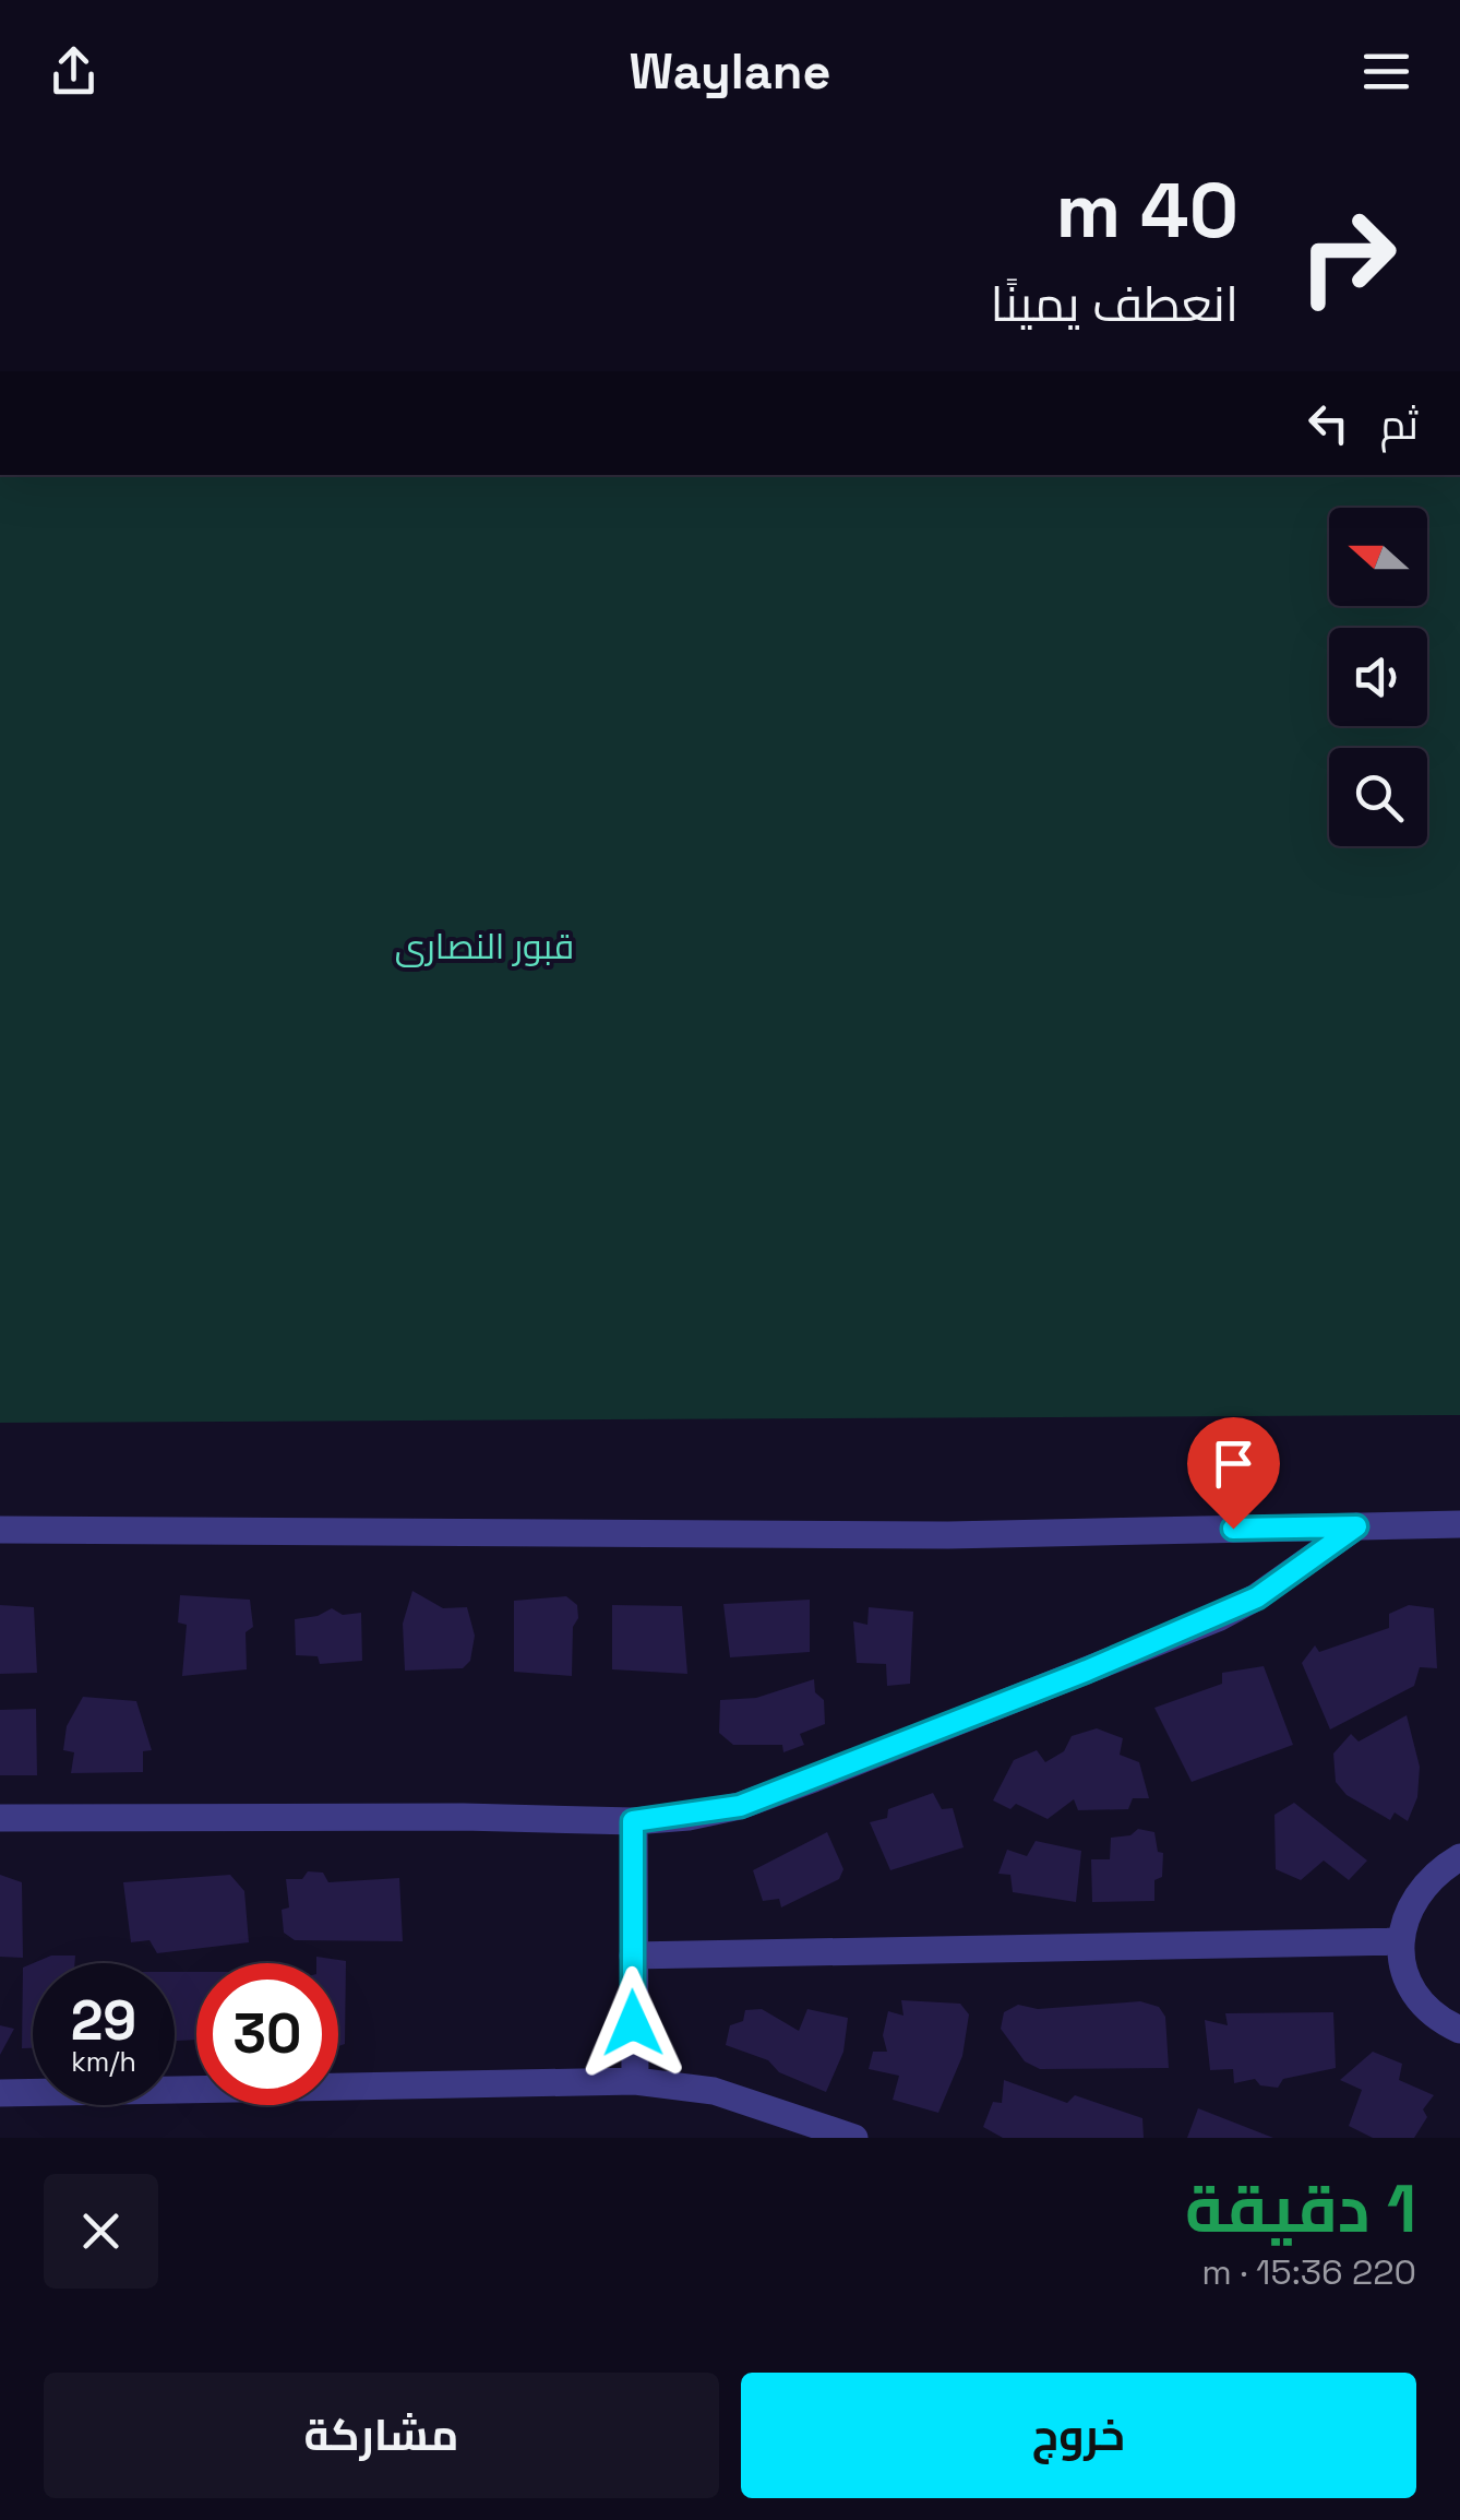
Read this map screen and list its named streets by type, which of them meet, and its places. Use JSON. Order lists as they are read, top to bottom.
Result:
{
  "parks": ["قبور النصارى"],
  "north": "left",
  "page": {
    "header": "Waylane",
    "turn": ["40 m", "انعطف يمينًا"],
    "then": "ثم",
    "speed": "29 km/h",
    "limit": "30",
    "heading": ["1 دقيقة", "220 m · 15:36"],
    "buttons": ["خروج", "مشاركة"]
  }
}
